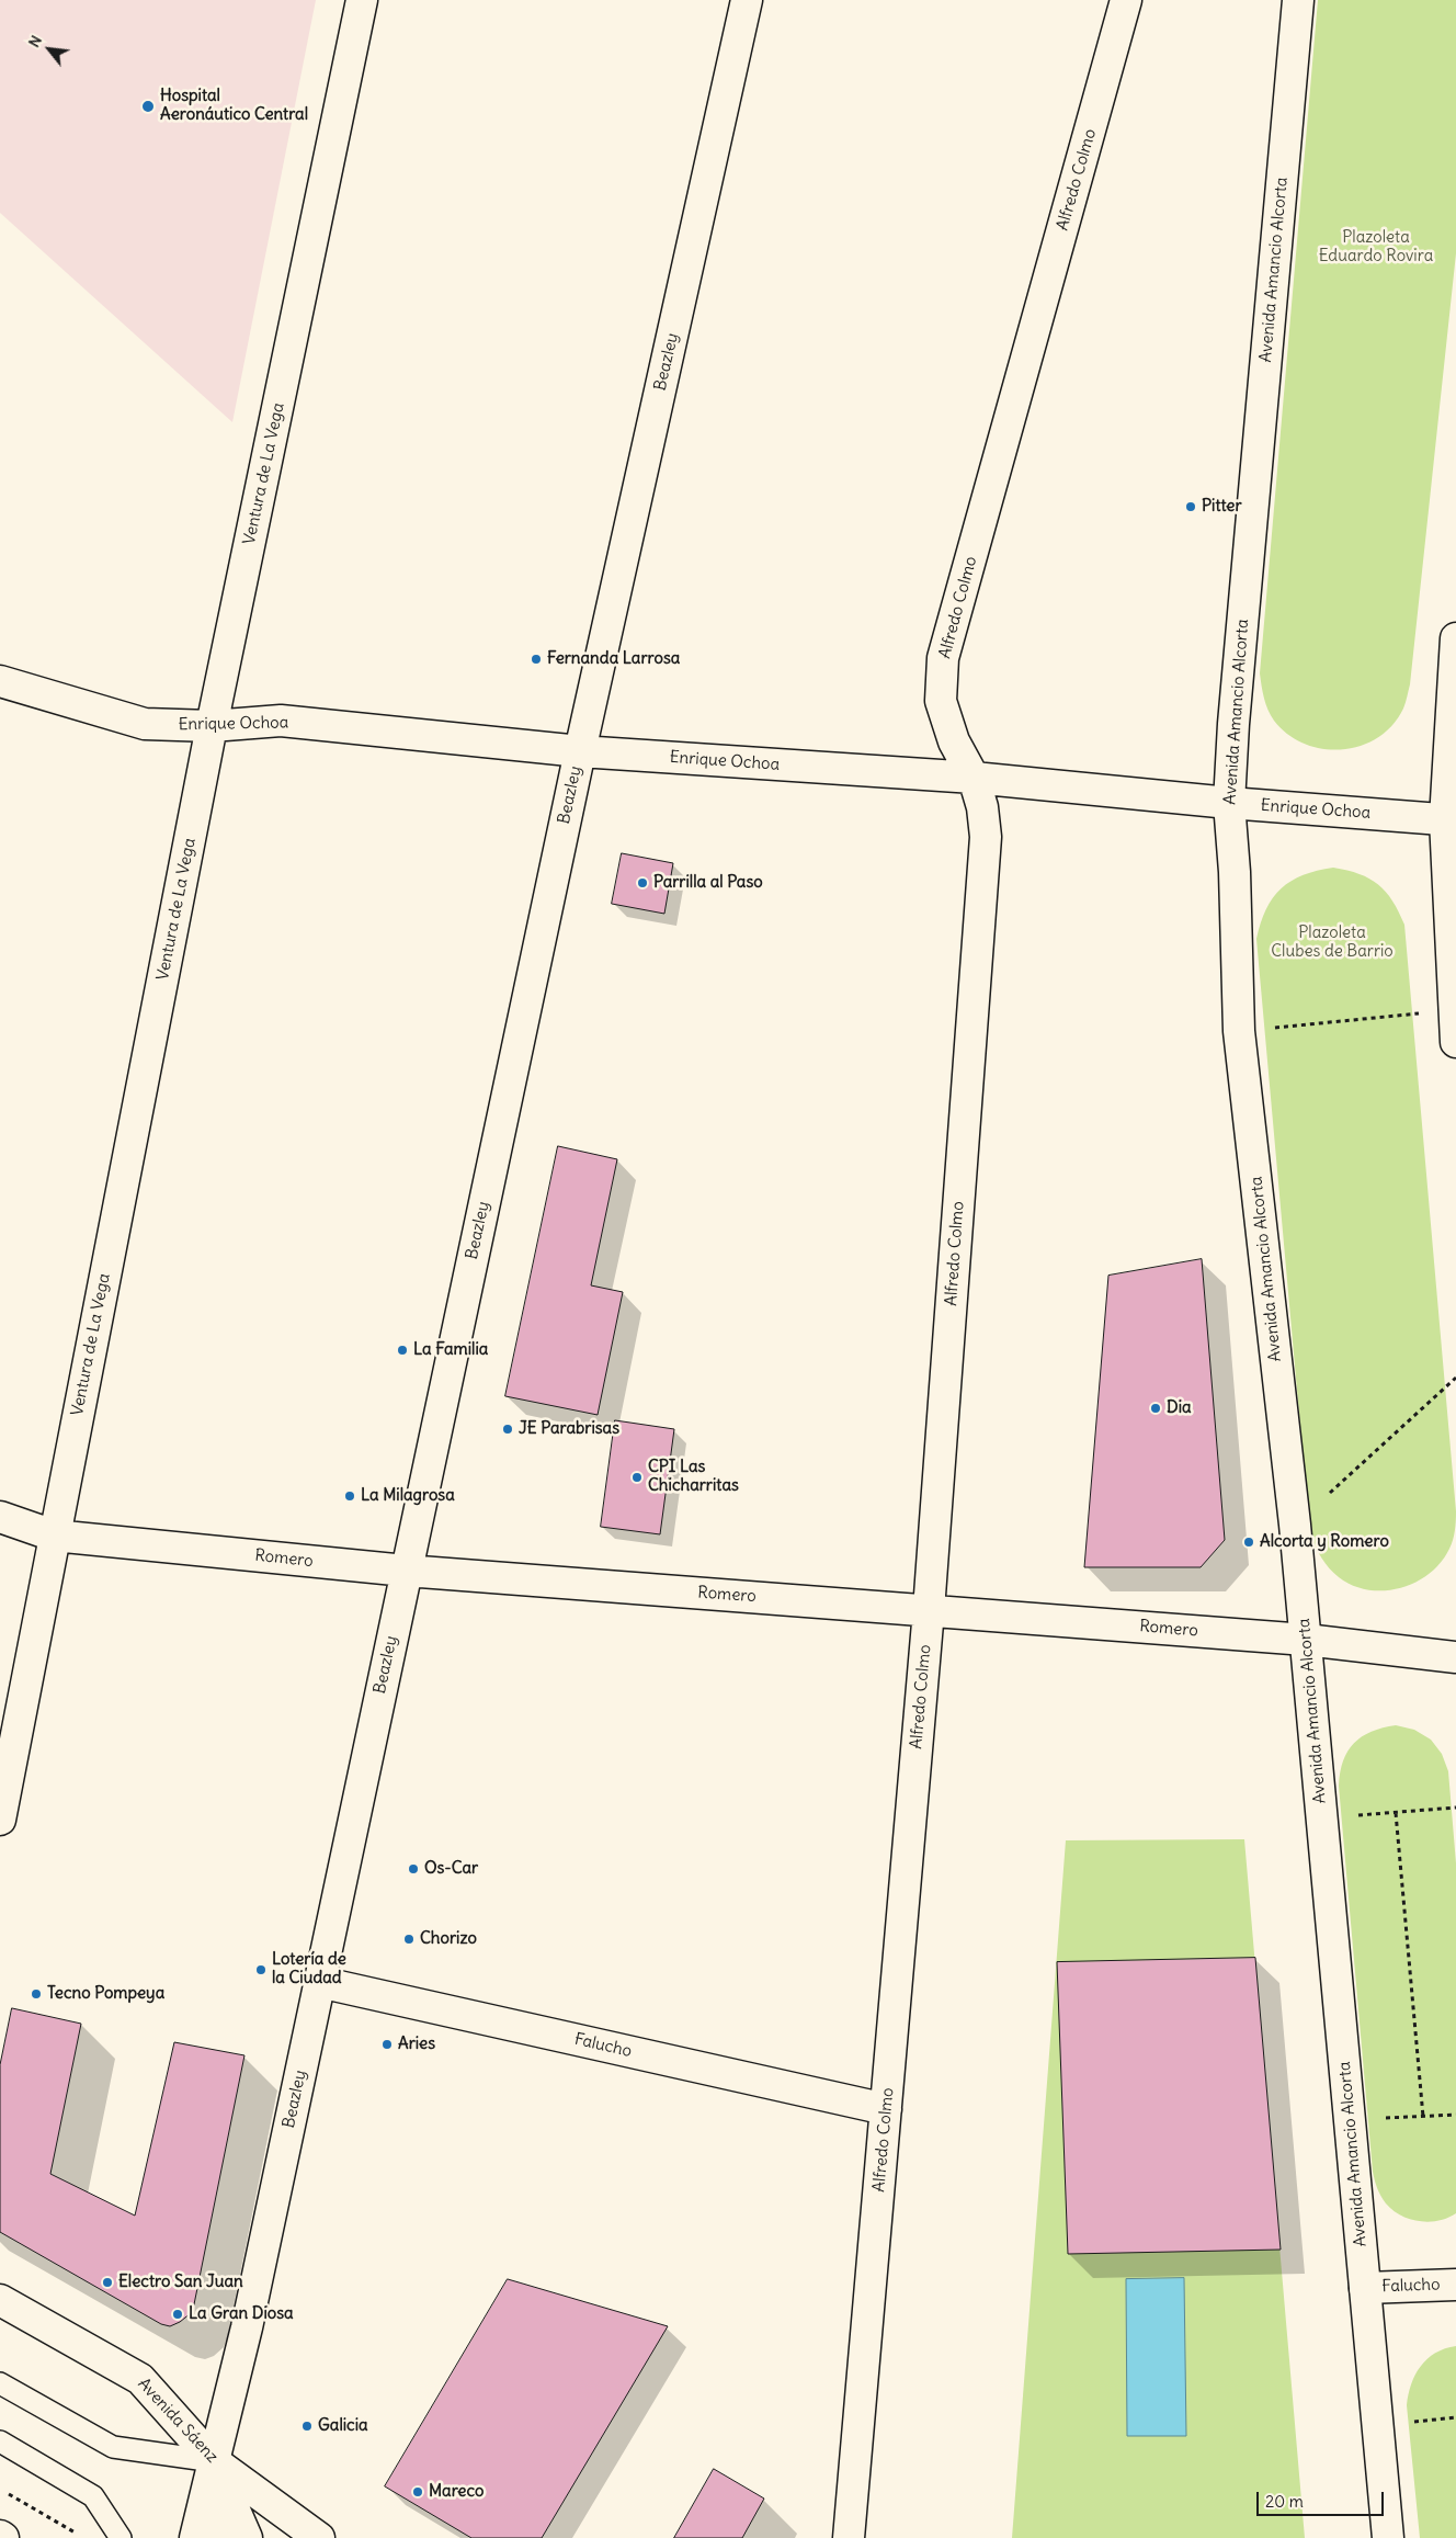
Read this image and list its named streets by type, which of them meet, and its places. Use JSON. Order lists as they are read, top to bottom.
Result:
{
  "streets": {
    "street": [
      "Alfredo Colmo",
      "Avenida Amancio Alcorta",
      "Beazley",
      "Ventura de La Vega",
      "Enrique Ochoa",
      "Romero",
      "Falucho",
      "Avenida Sáenz"
    ]
  },
  "crossings": [
    ["Alfredo Colmo", "Enrique Ochoa"],
    ["Alfredo Colmo", "Romero"],
    ["Alfredo Colmo", "Falucho"],
    ["Avenida Amancio Alcorta", "Enrique Ochoa"],
    ["Avenida Amancio Alcorta", "Romero"],
    ["Avenida Amancio Alcorta", "Falucho"],
    ["Beazley", "Enrique Ochoa"],
    ["Beazley", "Romero"],
    ["Beazley", "Falucho"],
    ["Beazley", "Avenida Sáenz"],
    ["Ventura de La Vega", "Enrique Ochoa"],
    ["Ventura de La Vega", "Romero"]
  ],
  "parks": ["Plazoleta Eduardo Rovira", "Plazoleta Clubes de Barrio"],
  "places": [
    "Hospital Aeronáutico Central",
    "Pitter",
    "Fernanda Larrosa",
    "Parrilla al Paso",
    "La Familia",
    "Dia",
    "JE Parabrisas",
    "CPI Las Chicharritas",
    "La Milagrosa",
    "Alcorta y Romero",
    "Os-Car",
    "Chorizo",
    "Lotería de la Ciudad",
    "Tecno Pompeya",
    "Aries",
    "Electro San Juan",
    "La Gran Diosa",
    "Galicia",
    "Mareco"
  ],
  "scale_bar": "20 m",
  "north": "top left"
}
